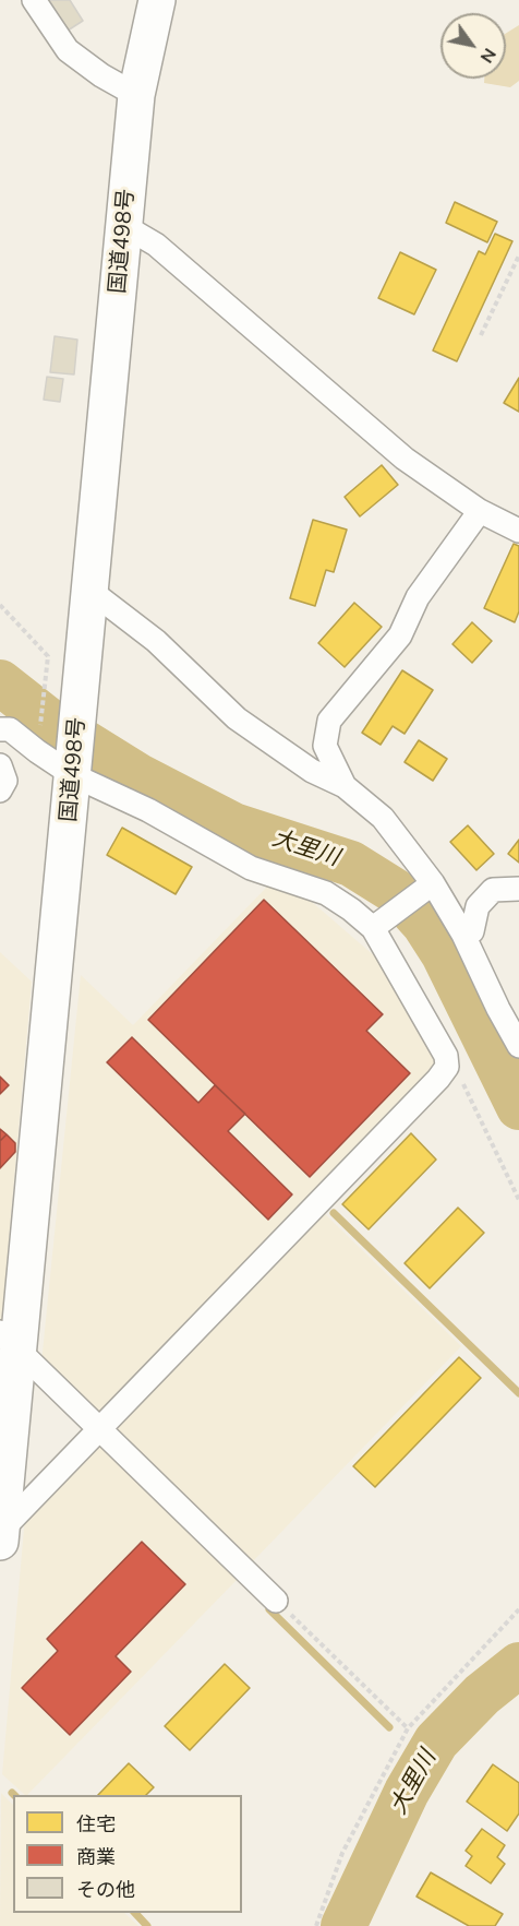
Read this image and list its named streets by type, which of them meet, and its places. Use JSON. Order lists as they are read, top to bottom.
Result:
{
  "streets": {
    "highway": ["国道498号"]
  },
  "water": ["大里川"],
  "legend": ["住宅", "商業", "その他"],
  "north": "bottom right"
}
